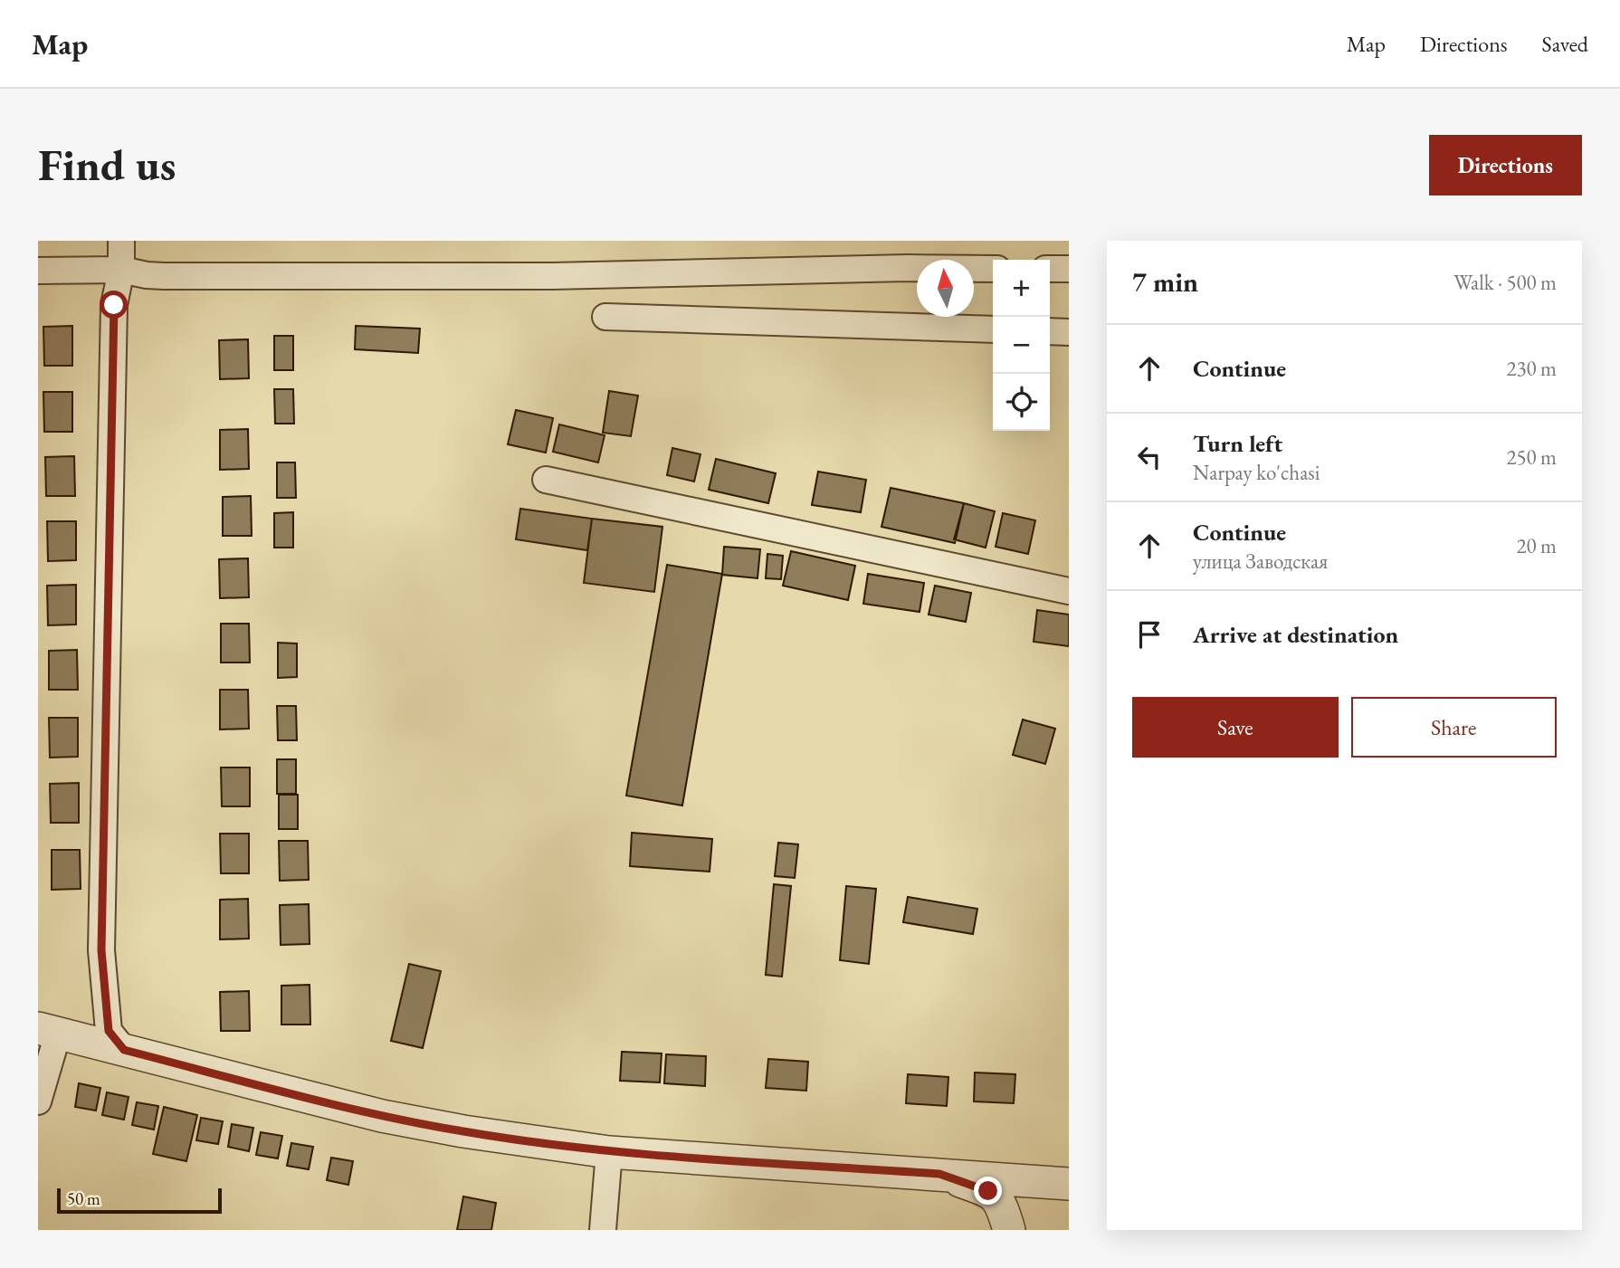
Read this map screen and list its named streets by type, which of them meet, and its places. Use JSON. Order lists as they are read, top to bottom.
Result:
{
  "scale_bar": "50 m",
  "north": "top",
  "page": {
    "header": "Map",
    "nav": ["Map", "Directions", "Saved"],
    "buttons": [
      "Directions",
      ["Save", "Share"]
    ],
    "title": "Find us",
    "heading": ["7 min", "Walk · 500 m"],
    "map_buttons": ["+", "−"],
    "list": [
      ["Continue", "230 m"],
      ["Turn left", "Narpay ko'chasi", "250 m"],
      ["Continue", "улица Заводская", "20 m"],
      "Arrive at destination"
    ],
    "scale": "50 m"
  }
}
